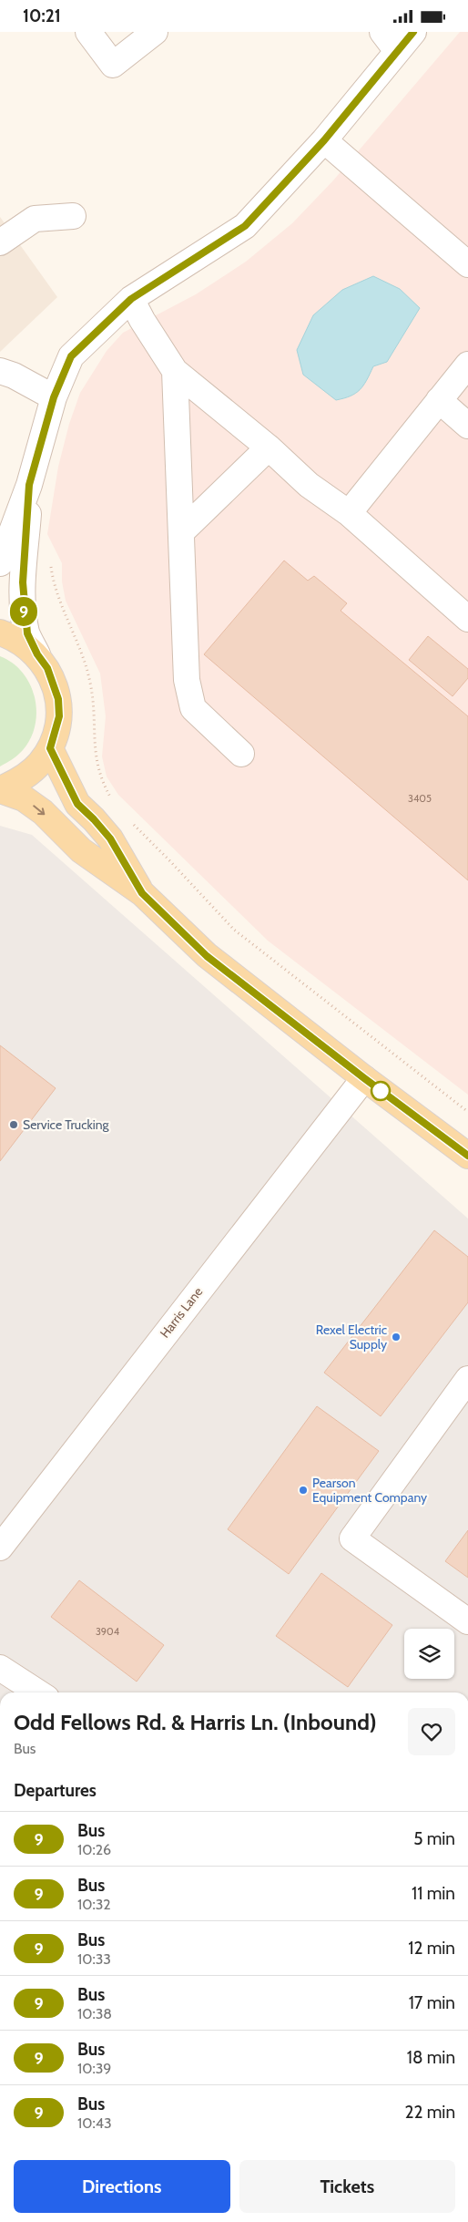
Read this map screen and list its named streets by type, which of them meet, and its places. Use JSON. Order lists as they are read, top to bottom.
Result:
{
  "streets": {
    "street": ["Harris Lane"]
  },
  "places": ["Service Trucking", "Rexel Electric Supply", "Pearson Equipment Company"],
  "lines": ["bus line 9"],
  "house_numbers": ["3405", "3904"],
  "page": {
    "status": "10:21",
    "on_map": "9",
    "heading": [
      ["Odd Fellows Rd. & Harris Ln. (Inbound)", "Bus"],
      "Departures"
    ],
    "list": [
      {
        "mark": "9",
        "name": "Bus",
        "note": "10:26",
        "value": "5 min"
      },
      {
        "mark": "9",
        "name": "Bus",
        "note": "10:32",
        "value": "11 min"
      },
      {
        "mark": "9",
        "name": "Bus",
        "note": "10:33",
        "value": "12 min"
      },
      {
        "mark": "9",
        "name": "Bus",
        "note": "10:38",
        "value": "17 min"
      },
      {
        "mark": "9",
        "name": "Bus",
        "note": "10:39",
        "value": "18 min"
      },
      {
        "mark": "9",
        "name": "Bus",
        "note": "10:43",
        "value": "22 min"
      }
    ],
    "buttons": ["Directions", "Tickets"]
  }
}
